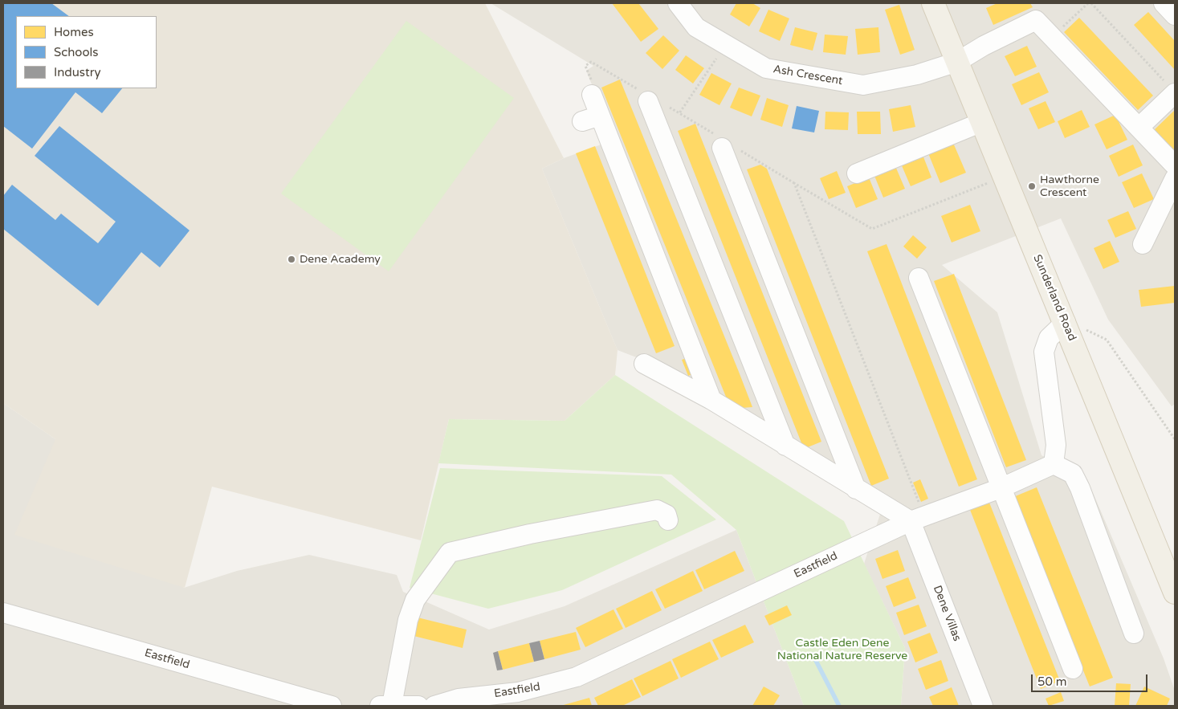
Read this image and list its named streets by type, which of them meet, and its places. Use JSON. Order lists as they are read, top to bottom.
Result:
{
  "streets": {
    "main road": ["Sunderland Road"],
    "street": ["Ash Crescent", "Eastfield", "Dene Villas"]
  },
  "crossings": [
    ["Ash Crescent", "Sunderland Road"],
    ["Eastfield", "Dene Villas"]
  ],
  "parks": ["Castle Eden Dene National Nature Reserve"],
  "places": ["Hawthorne Crescent", "Dene Academy"],
  "legend": ["Homes", "Schools", "Industry"],
  "scale_bar": "50 m"
}
